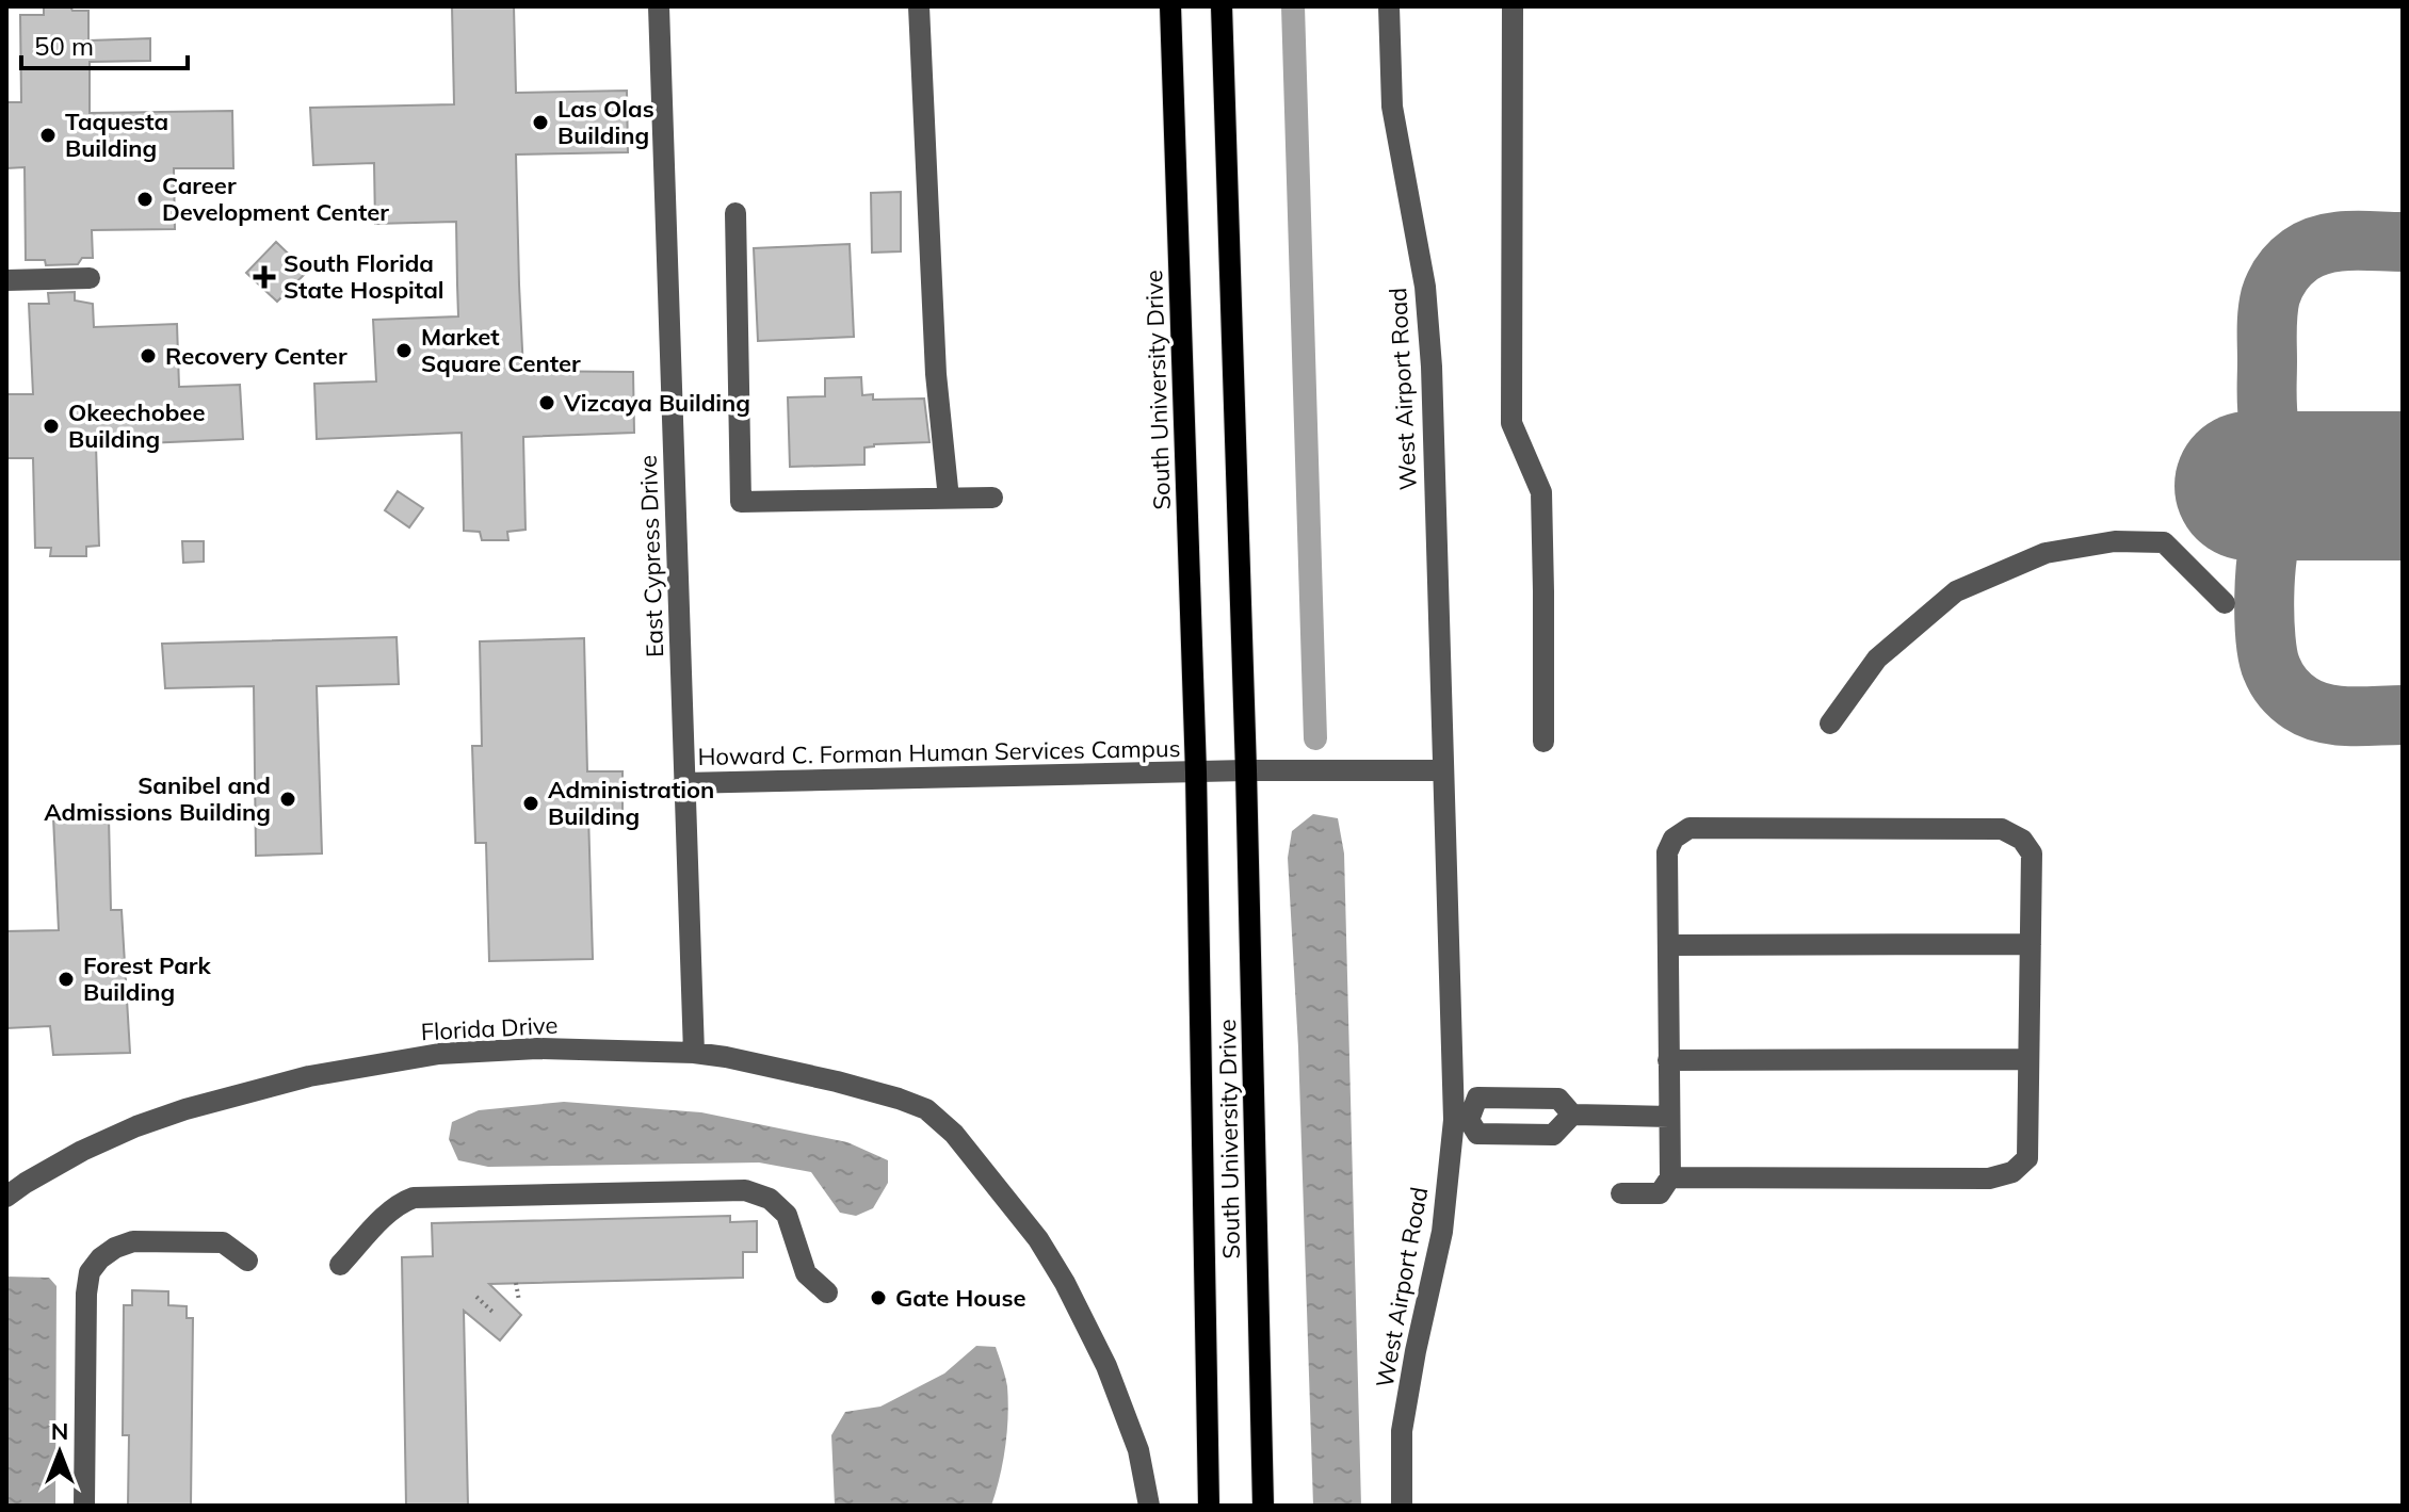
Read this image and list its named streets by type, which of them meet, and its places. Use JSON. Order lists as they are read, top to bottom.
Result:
{
  "streets": {
    "main road": ["South University Drive"],
    "street": [
      "West Airport Road",
      "East Cypress Drive",
      "Howard C. Forman Human Services Campus",
      "Florida Drive"
    ]
  },
  "crossings": [
    ["South University Drive", "Howard C. Forman Human Services Campus"],
    ["East Cypress Drive", "Howard C. Forman Human Services Campus"],
    ["East Cypress Drive", "Florida Drive"]
  ],
  "places": {
    "other": [
      "Las Olas Building",
      "Taquesta Building",
      "Career Development Center",
      "Market Square Center",
      "Recovery Center",
      "Vizcaya Building",
      "Okeechobee Building",
      "Sanibel and Admissions Building",
      "Administration Building",
      "Forest Park Building",
      "Gate House"
    ],
    "health": ["South Florida State Hospital"]
  },
  "scale_bar": "50 m",
  "north": "top"
}
